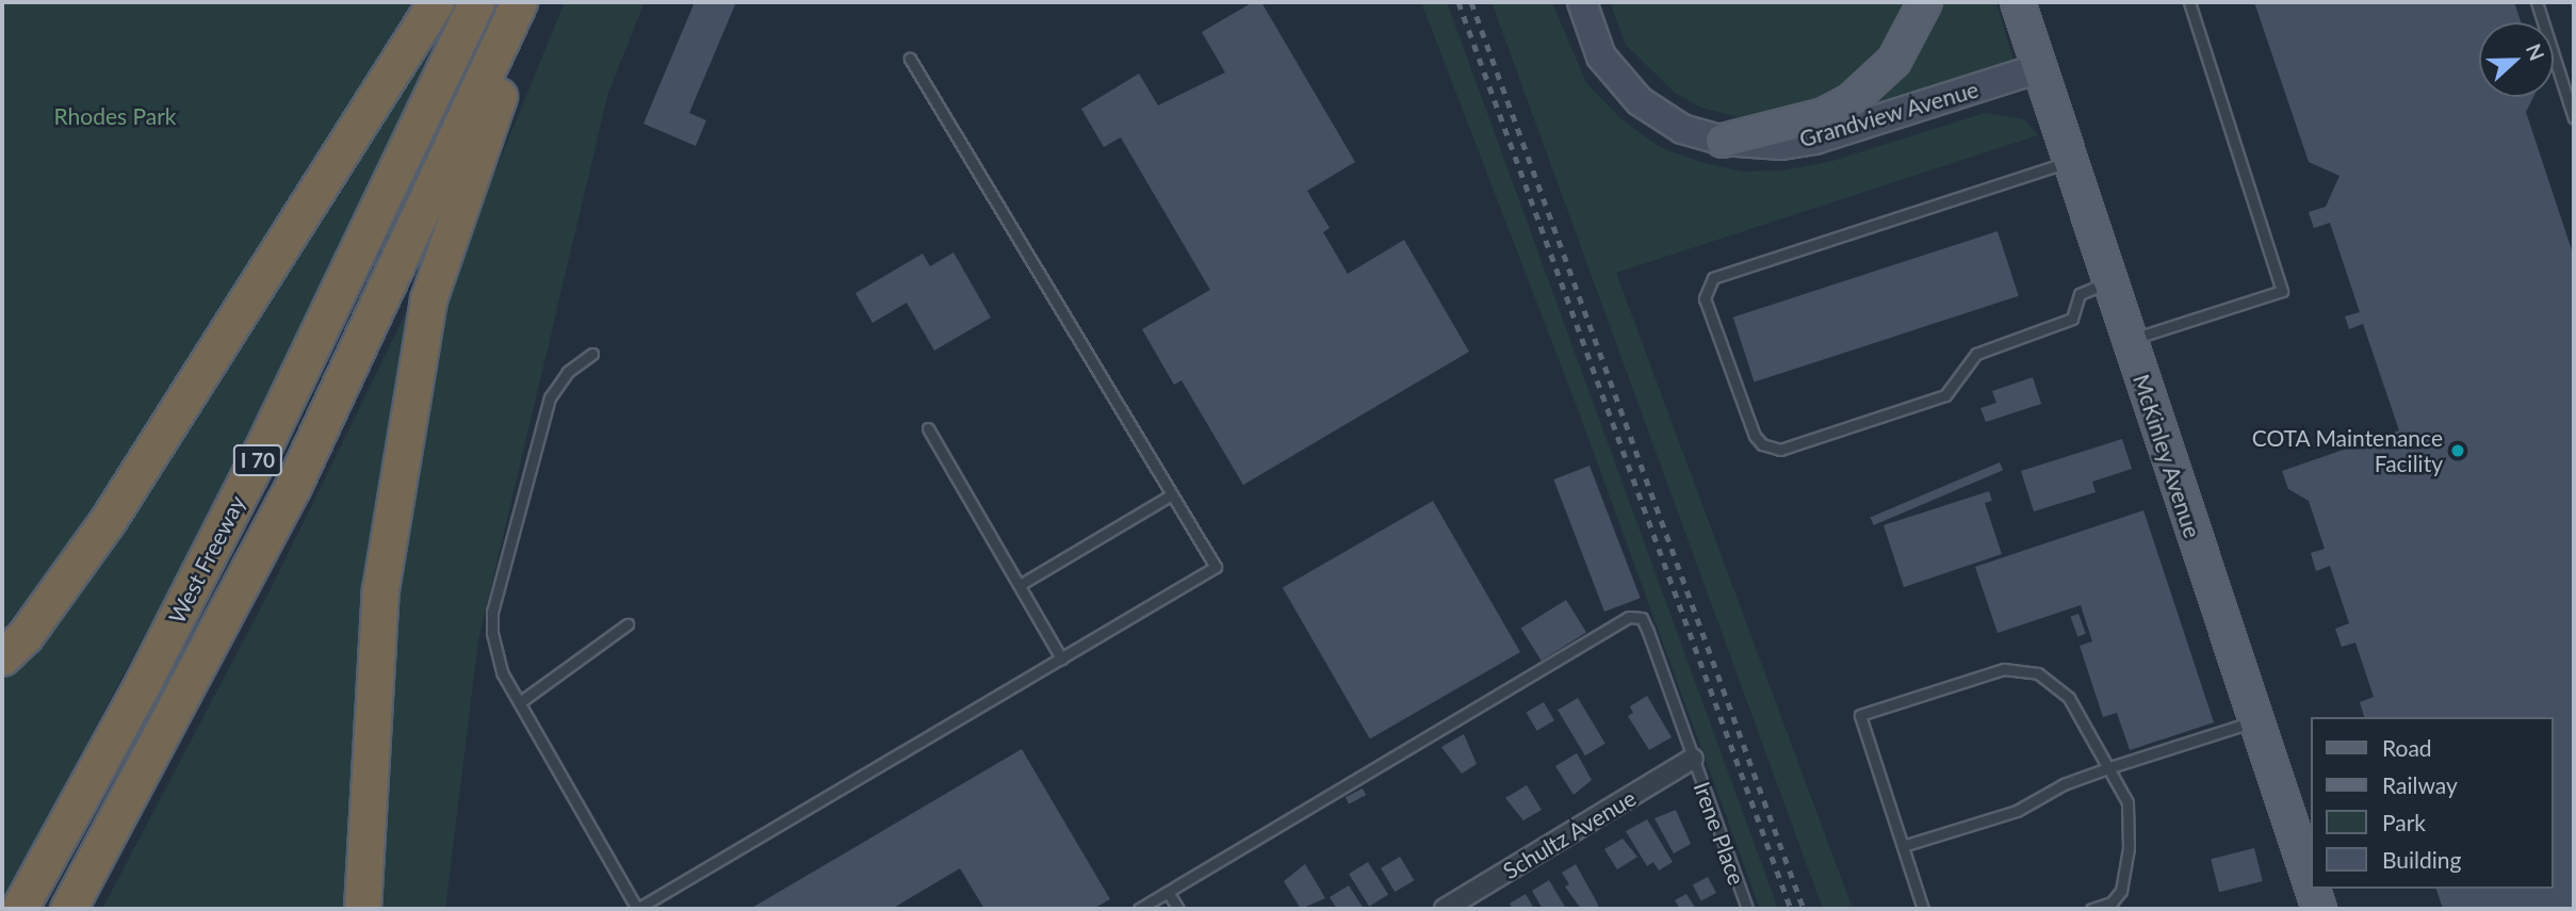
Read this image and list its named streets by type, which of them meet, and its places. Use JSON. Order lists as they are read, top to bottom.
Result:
{
  "streets": {
    "highway": ["I 70", "West Freeway"],
    "main road": ["Grandview Avenue", "McKinley Avenue"],
    "street": ["Schultz Avenue"],
    "lane": ["Irene Place"]
  },
  "crossings": [
    ["Grandview Avenue", "McKinley Avenue"],
    ["Irene Place", "Schultz Avenue"]
  ],
  "parks": ["Rhodes Park"],
  "places": ["COTA Maintenance Facility"],
  "legend": [
    "Road",
    "Railway",
    "Park",
    "Building"
  ],
  "north": "right"
}
